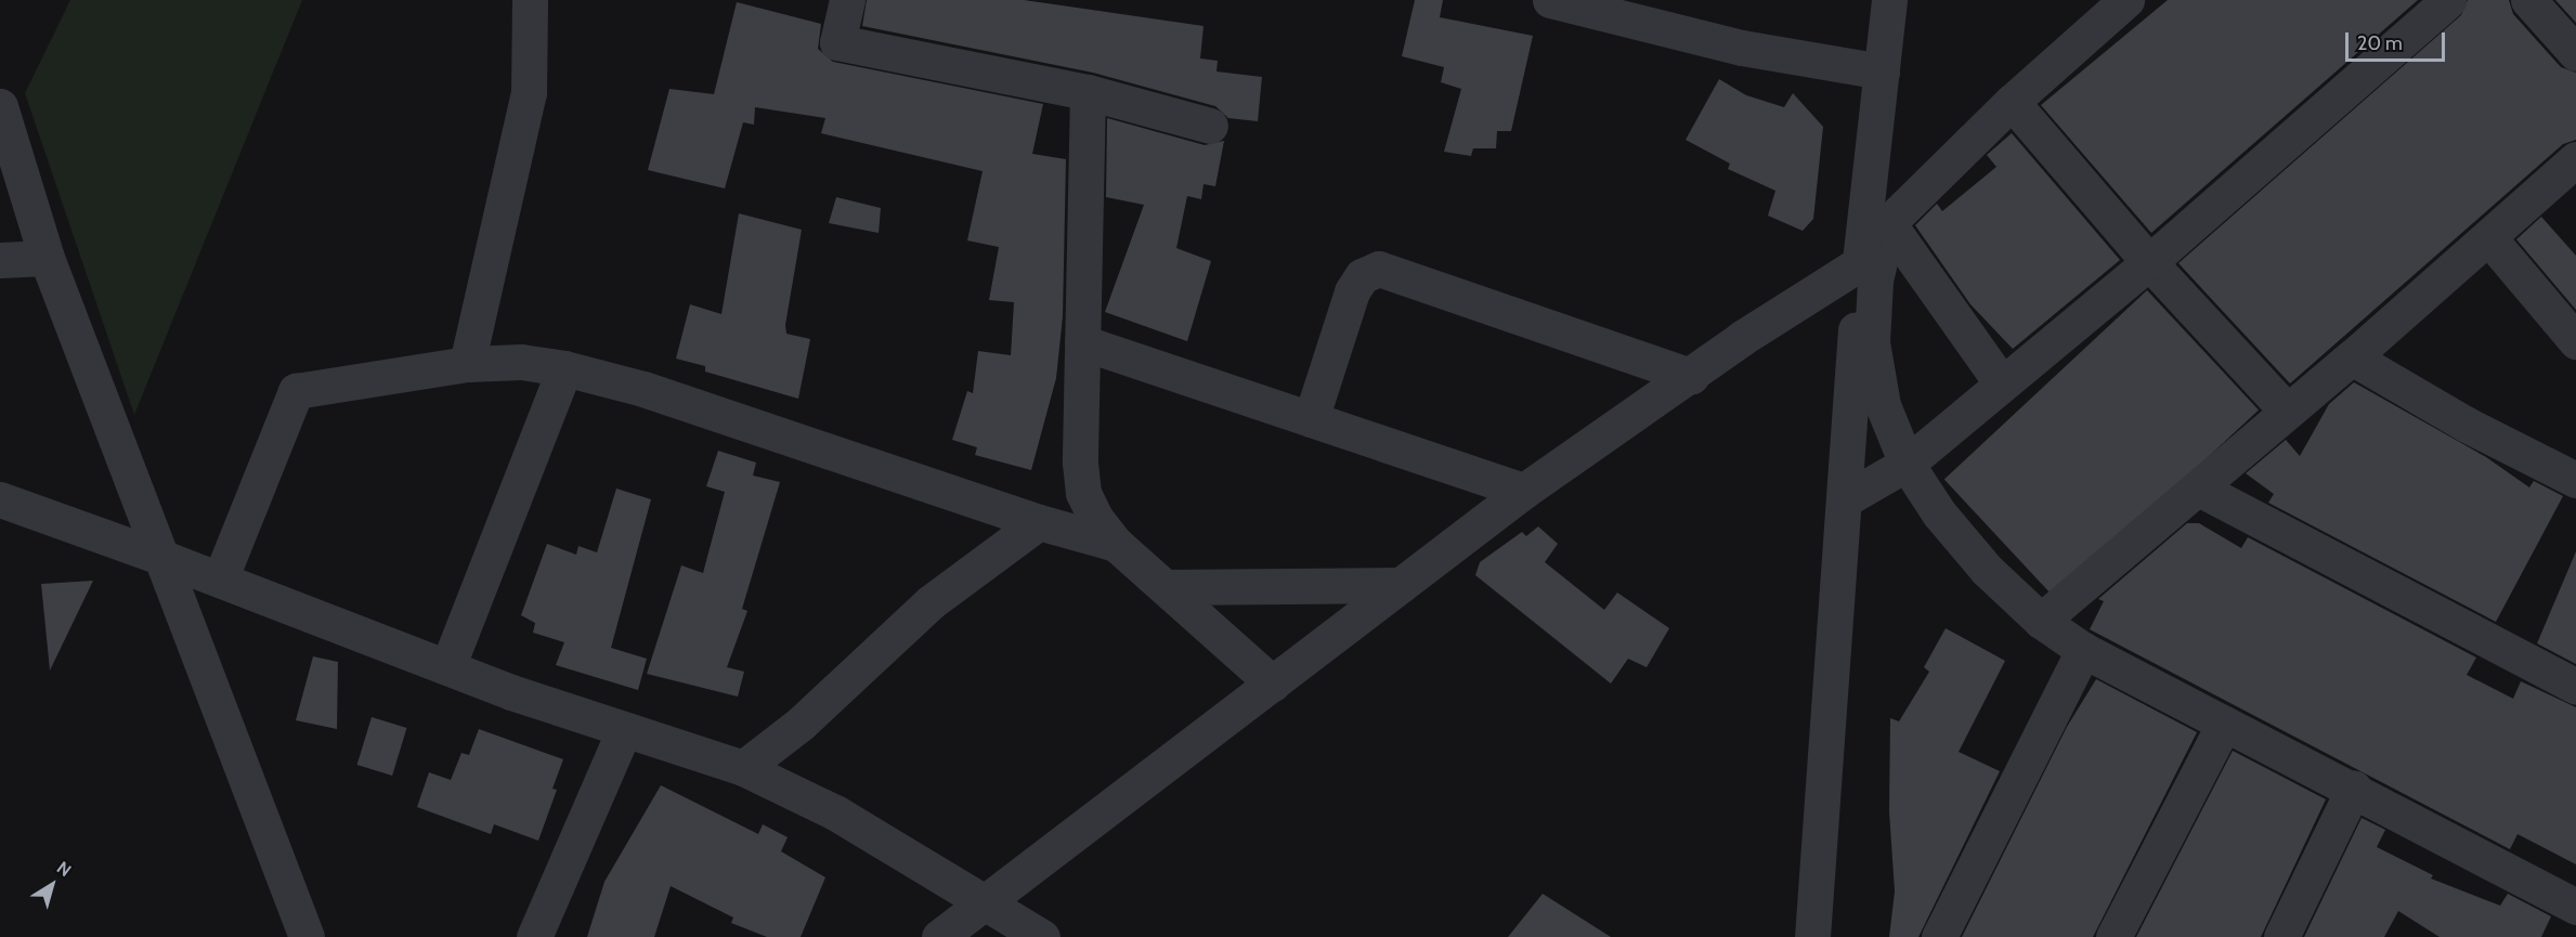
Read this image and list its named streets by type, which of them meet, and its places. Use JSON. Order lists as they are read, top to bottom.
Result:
{
  "scale_bar": "20 m",
  "north": "top right"
}
